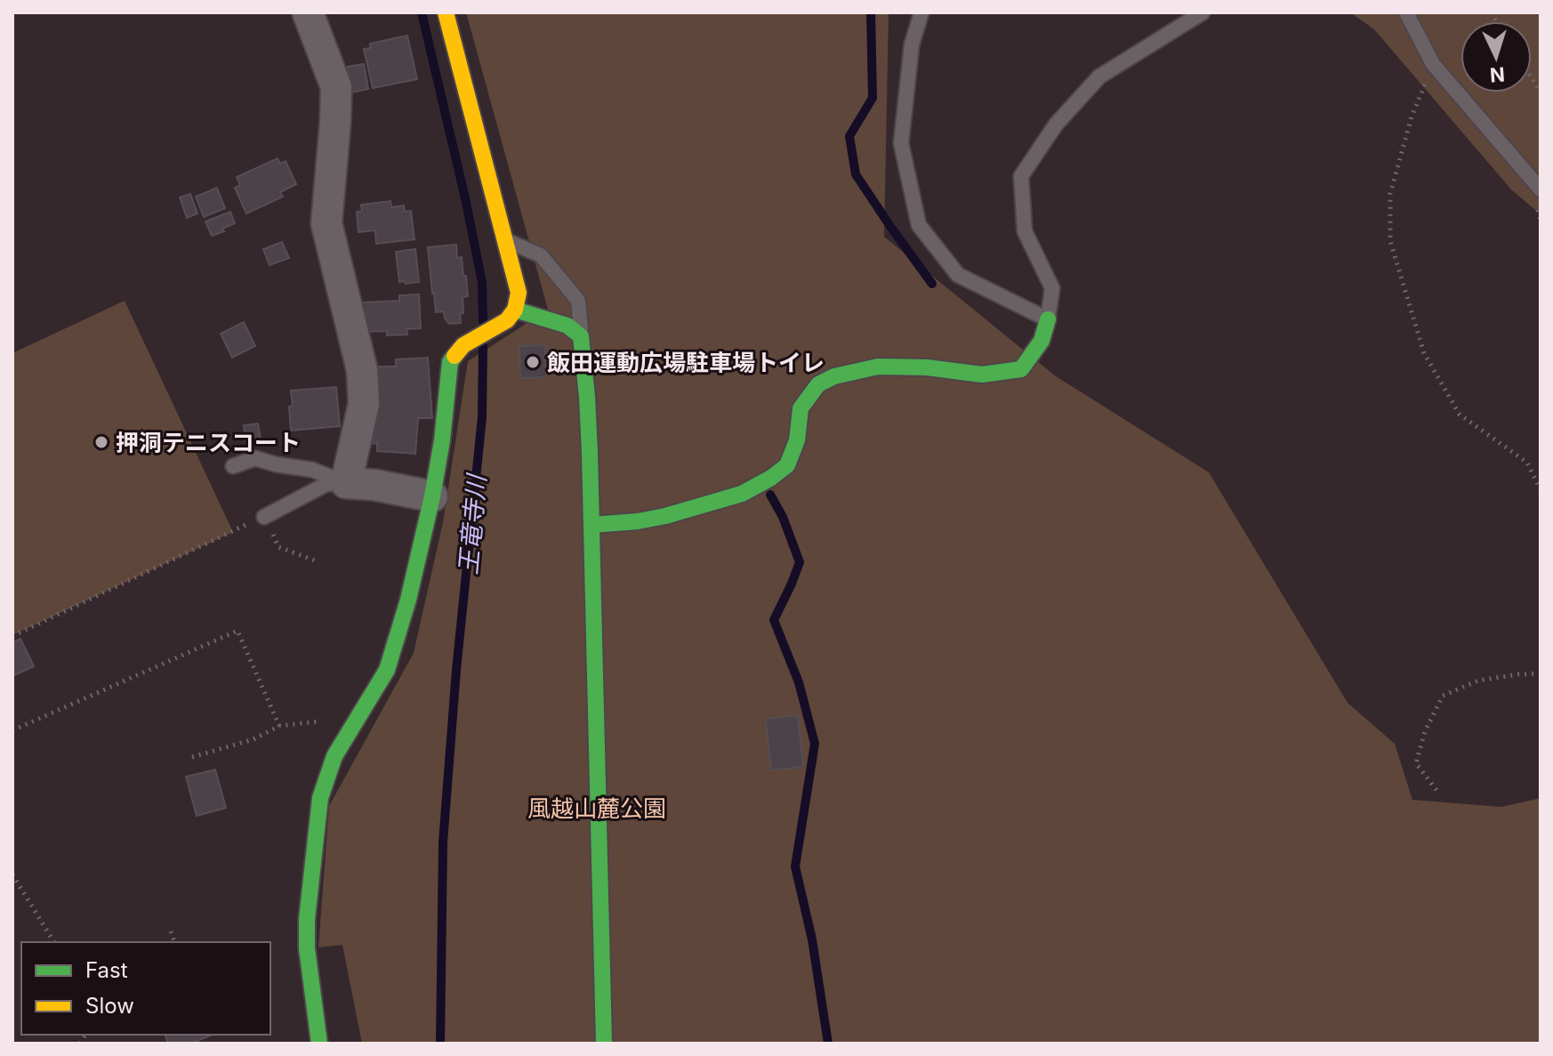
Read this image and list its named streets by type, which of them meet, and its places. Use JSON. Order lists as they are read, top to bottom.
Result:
{
  "water": ["王竜寺川"],
  "parks": ["風越山麓公園"],
  "places": ["飯田運動広場駐車場トイレ", "押洞テニスコート"],
  "legend": ["Fast", "Slow"],
  "north": "bottom"
}
